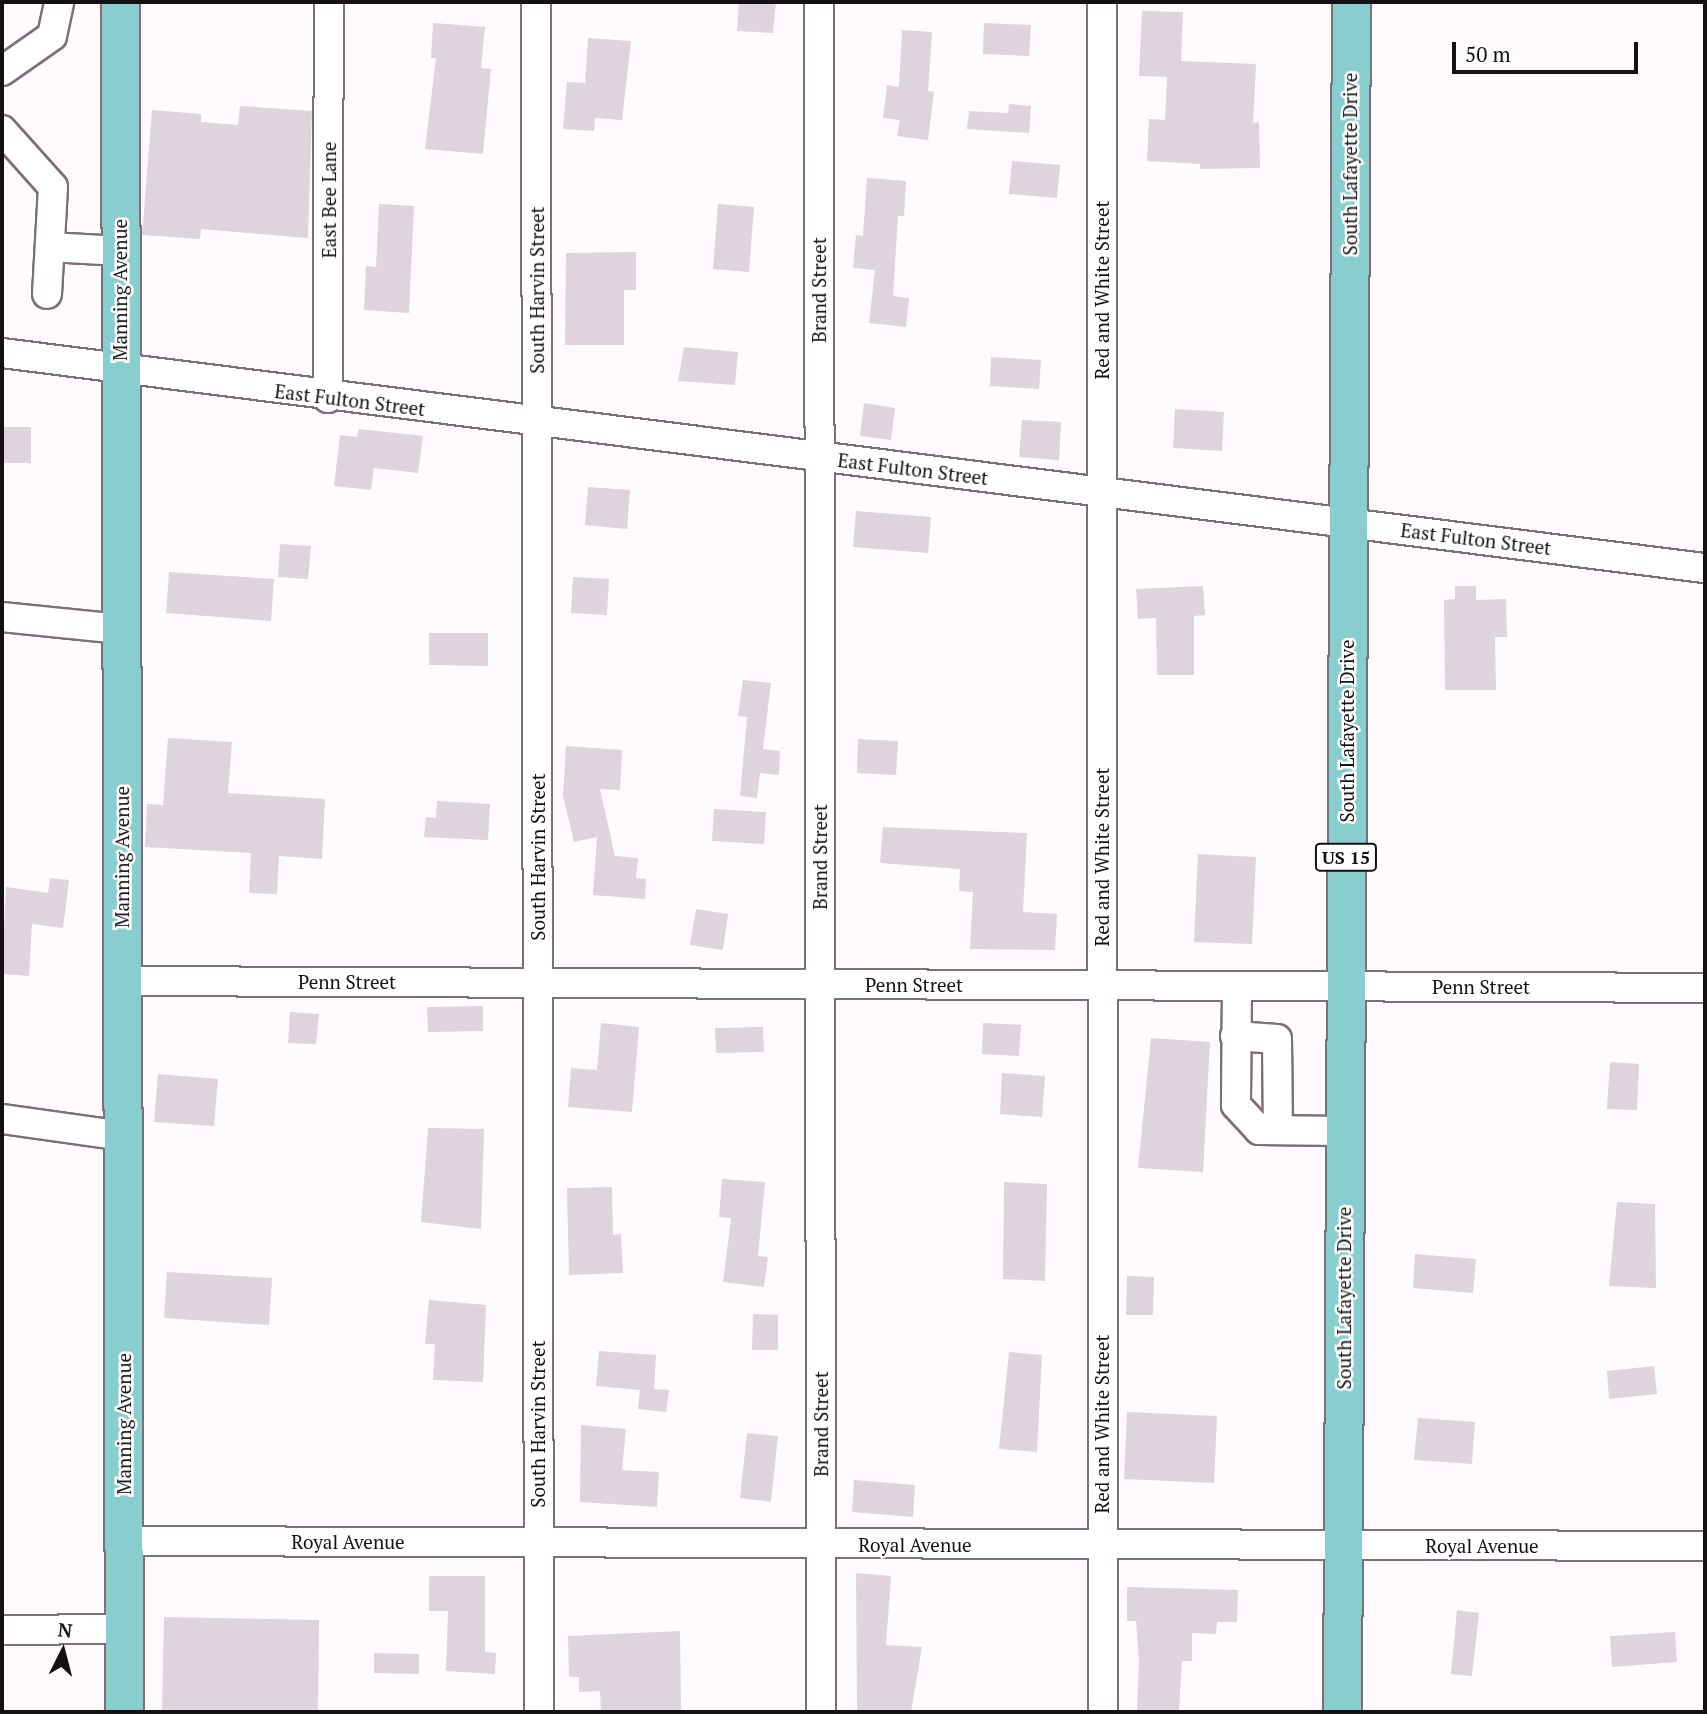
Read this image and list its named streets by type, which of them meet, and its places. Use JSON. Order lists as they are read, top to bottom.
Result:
{
  "streets": {
    "main road": ["South Lafayette Drive", "Manning Avenue", "US 15"],
    "street": [
      "East Bee Lane",
      "South Harvin Street",
      "Brand Street",
      "Red and White Street",
      "East Fulton Street",
      "Penn Street",
      "Royal Avenue"
    ]
  },
  "crossings": [
    ["South Lafayette Drive", "East Fulton Street"],
    ["South Lafayette Drive", "Penn Street"],
    ["South Lafayette Drive", "Royal Avenue"],
    ["East Bee Lane", "East Fulton Street"],
    ["Manning Avenue", "East Fulton Street"],
    ["Manning Avenue", "Penn Street"],
    ["Manning Avenue", "Royal Avenue"],
    ["South Harvin Street", "East Fulton Street"],
    ["South Harvin Street", "Penn Street"],
    ["South Harvin Street", "Royal Avenue"],
    ["Brand Street", "East Fulton Street"],
    ["Brand Street", "Penn Street"],
    ["Brand Street", "Royal Avenue"],
    ["Red and White Street", "East Fulton Street"],
    ["Red and White Street", "Penn Street"],
    ["Red and White Street", "Royal Avenue"]
  ],
  "scale_bar": "50 m",
  "north": "top"
}
